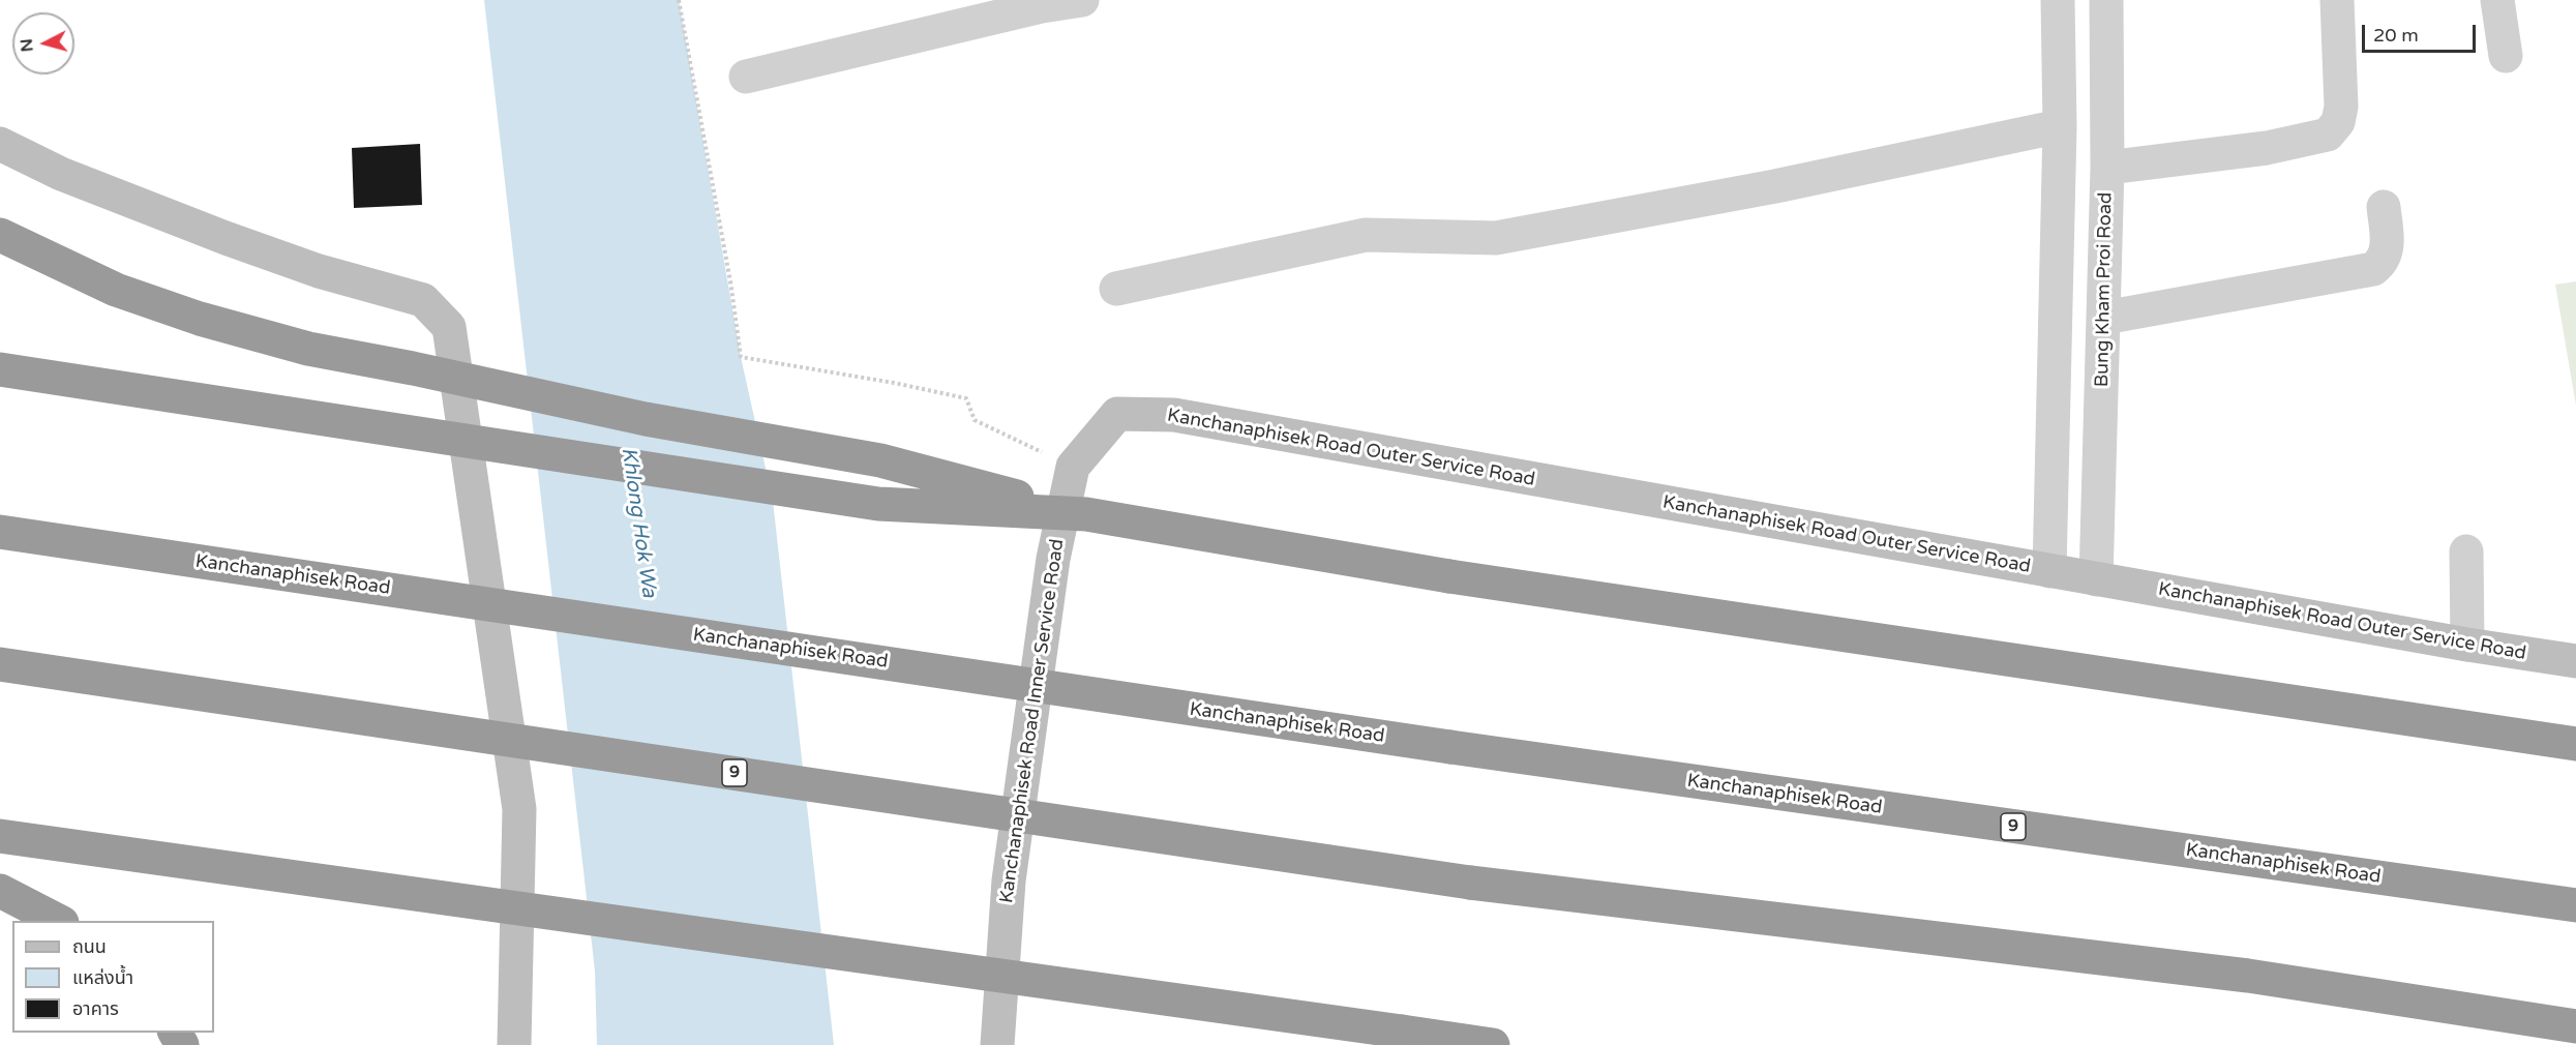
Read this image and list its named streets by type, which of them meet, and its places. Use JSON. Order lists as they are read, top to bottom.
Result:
{
  "streets": {
    "highway": ["Kanchanaphisek Road", "9"],
    "main road": ["Kanchanaphisek Road Outer Service Road", "Kanchanaphisek Road Inner Service Road"],
    "street": ["Bung Kham Proi Road"]
  },
  "crossings": [
    ["Bung Kham Proi Road", "Kanchanaphisek Road Outer Service Road"],
    ["Kanchanaphisek Road Outer Service Road", "Kanchanaphisek Road Inner Service Road"]
  ],
  "water": ["Khlong Hok Wa"],
  "legend": ["ถนน", "แหล่งน้ำ", "อาคาร"],
  "scale_bar": "20 m",
  "north": "left"
}
